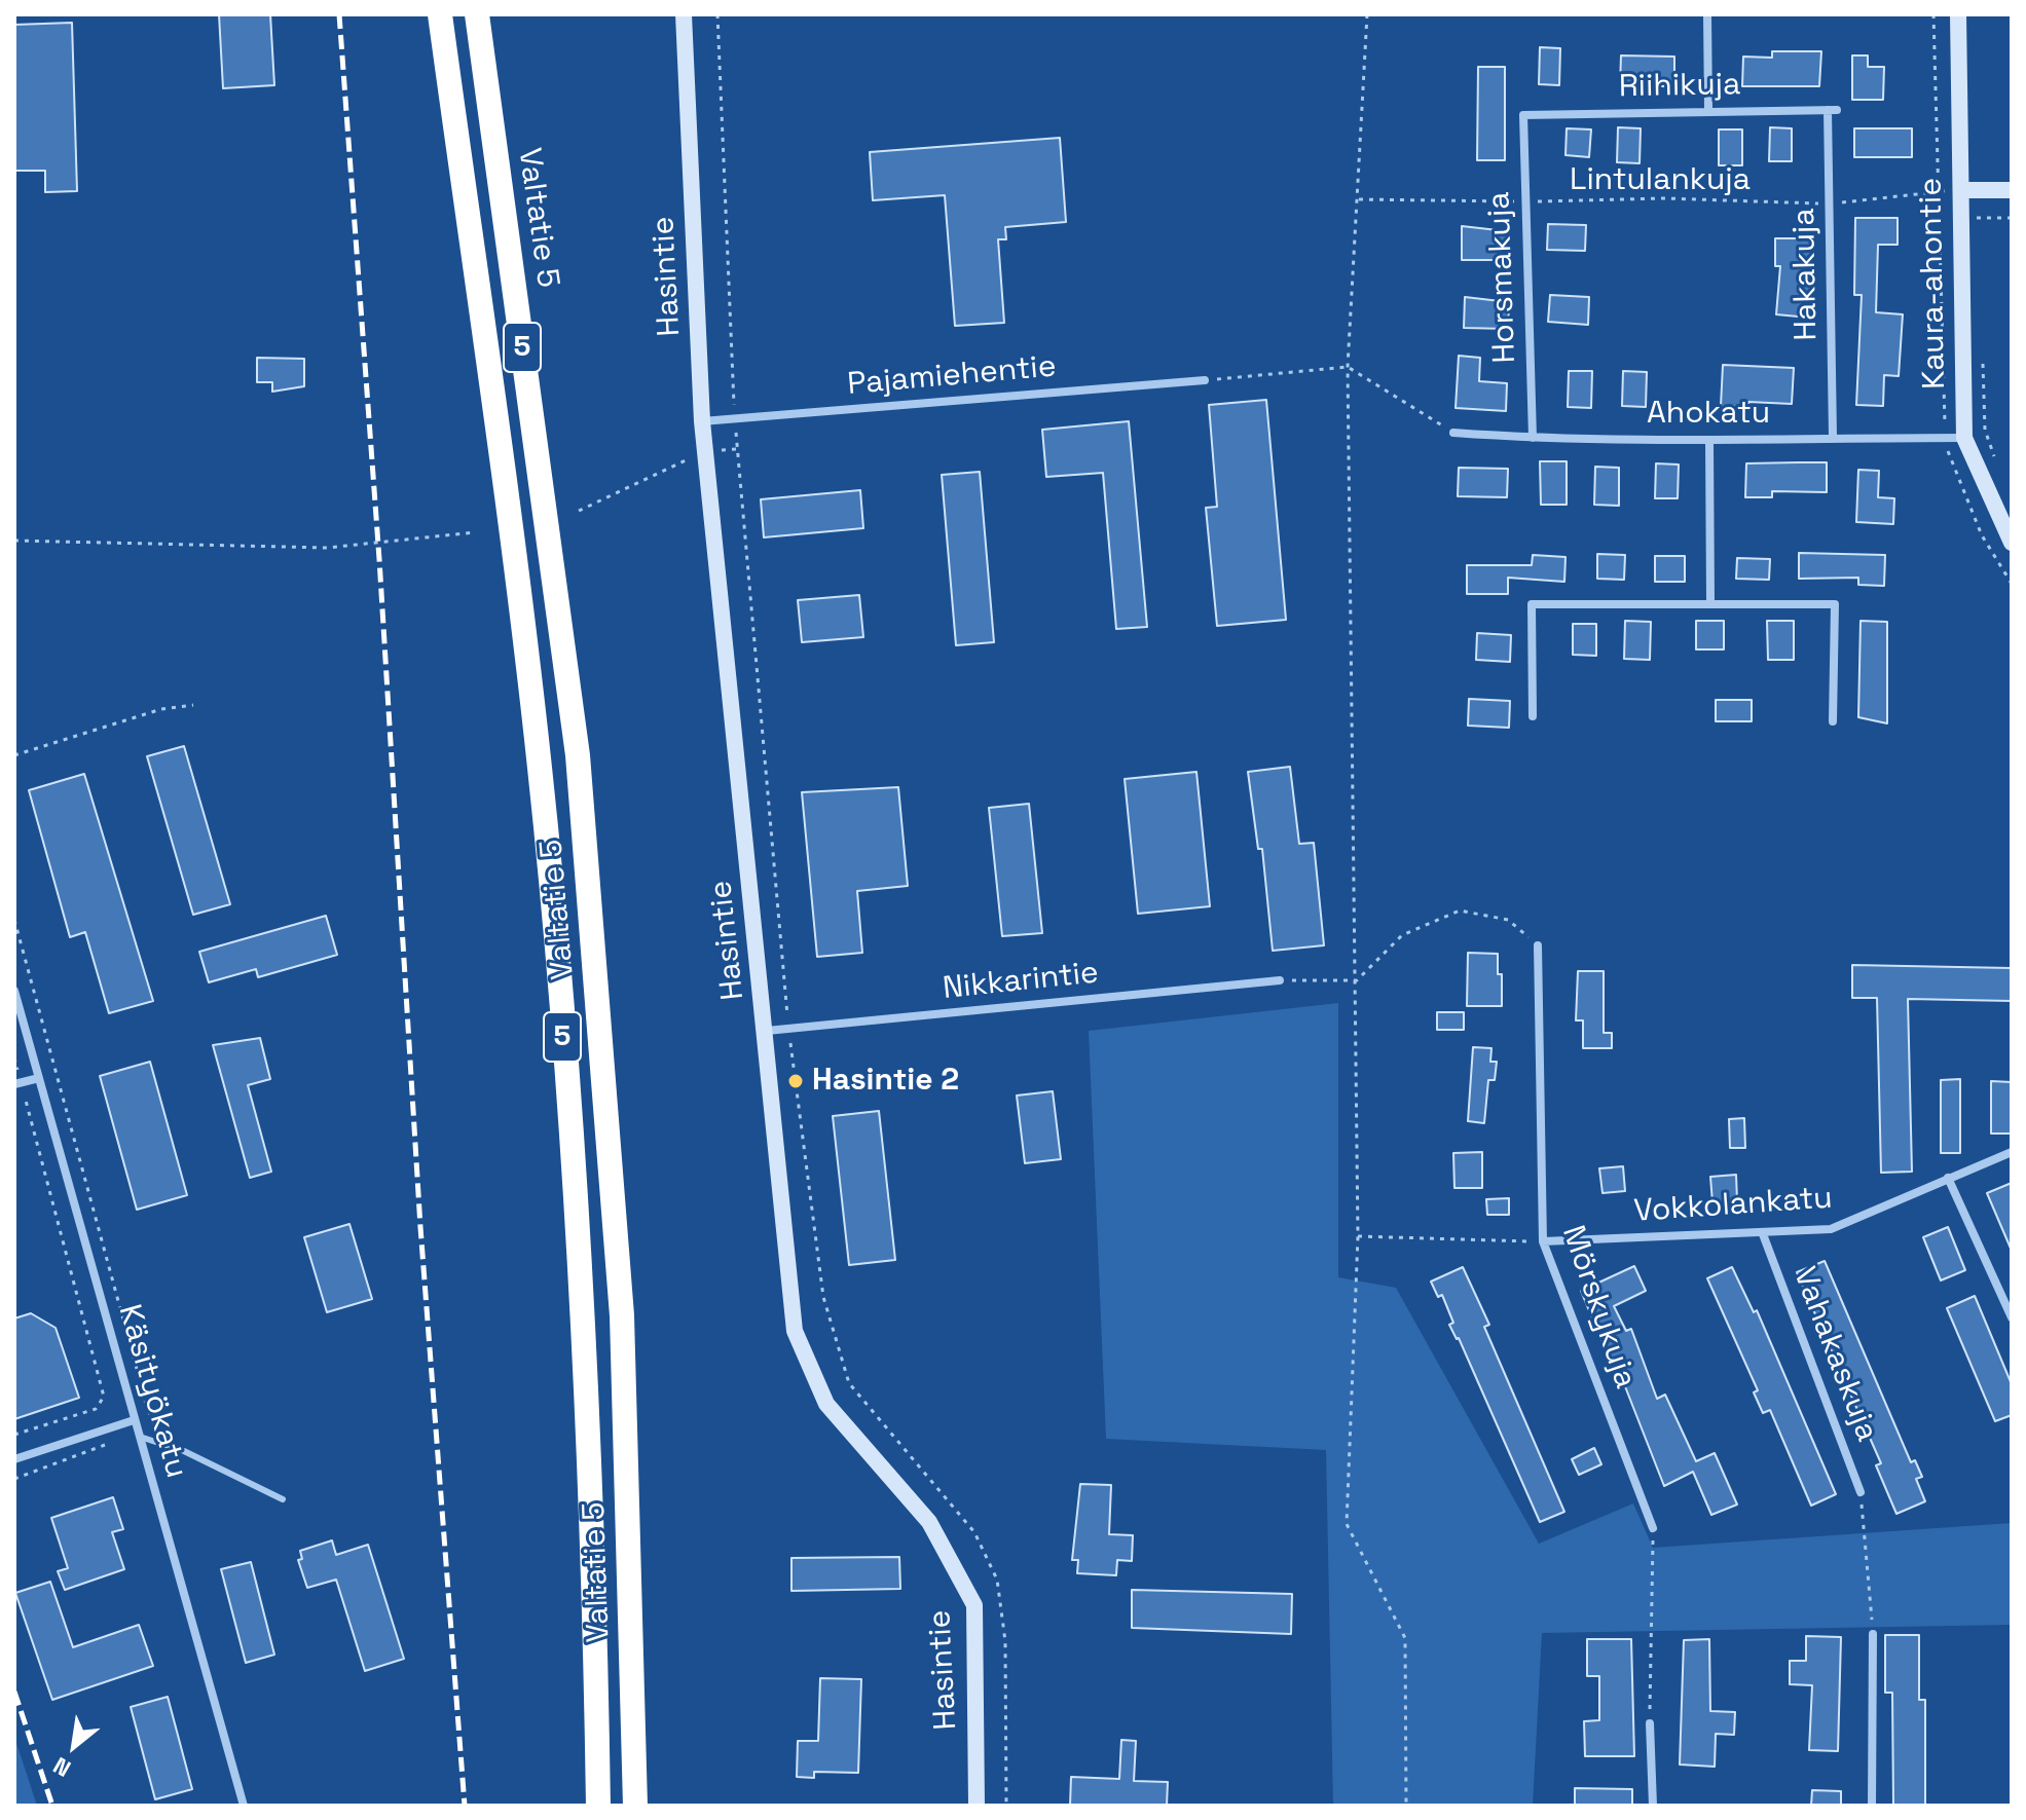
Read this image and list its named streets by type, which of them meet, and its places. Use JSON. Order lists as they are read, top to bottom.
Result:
{
  "streets": {
    "highway": ["Valtatie 5", "5"],
    "street": [
      "Riihikuja",
      "Hakakuja",
      "Hasintie",
      "Horsmakuja",
      "Kaura-ahontie",
      "Pajamiehentie",
      "Ahokatu",
      "Nikkarintie",
      "Vokkolankatu",
      "Mörskykuja",
      "Vahakaskuja",
      "Käsityökatu"
    ],
    "path": ["Lintulankuja"]
  },
  "crossings": [
    ["Riihikuja", "Hakakuja"],
    ["Riihikuja", "Horsmakuja"],
    ["Lintulankuja", "Hakakuja"],
    ["Lintulankuja", "Horsmakuja"],
    ["Lintulankuja", "Kaura-ahontie"],
    ["Hakakuja", "Ahokatu"],
    ["Hasintie", "Pajamiehentie"],
    ["Hasintie", "Nikkarintie"],
    ["Horsmakuja", "Ahokatu"],
    ["Kaura-ahontie", "Ahokatu"],
    ["Vokkolankatu", "Mörskykuja"],
    ["Vokkolankatu", "Vahakaskuja"]
  ],
  "places": ["Hasintie 2"],
  "north": "bottom left"
}
